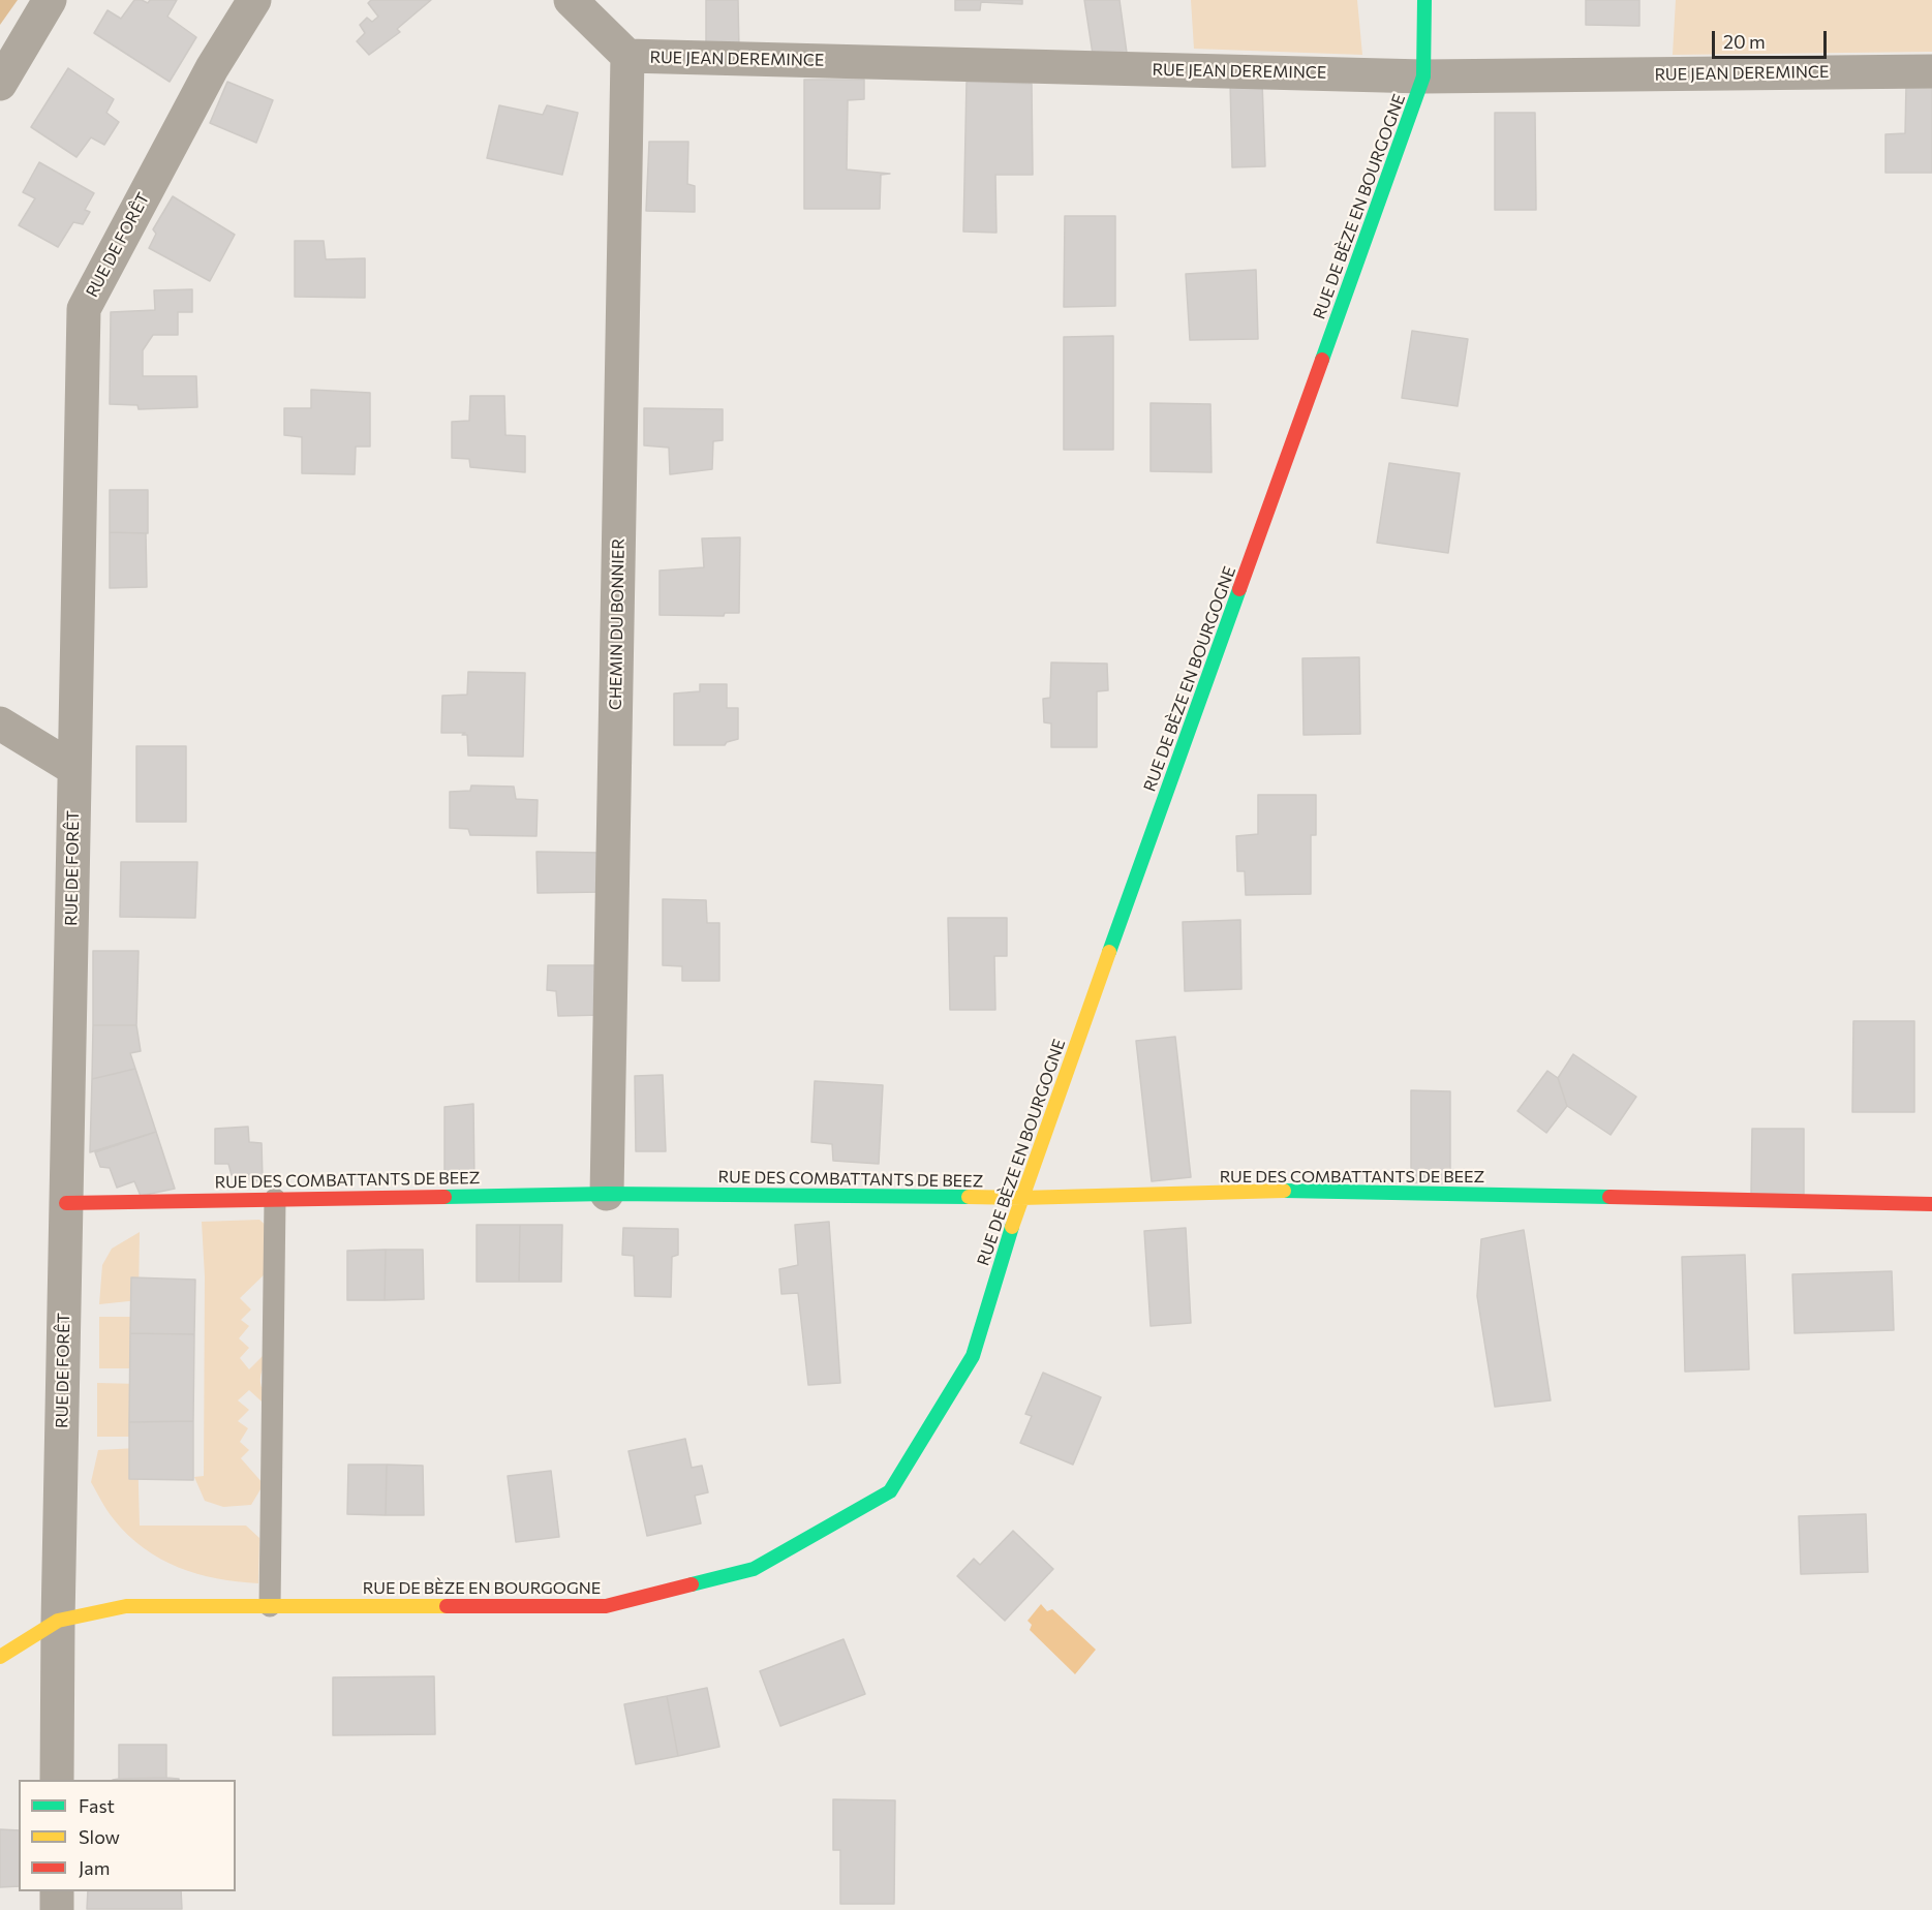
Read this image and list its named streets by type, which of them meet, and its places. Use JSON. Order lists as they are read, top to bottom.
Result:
{
  "streets": {
    "street": [
      "RUE JEAN DEREMINCE",
      "RUE DE BÈZE EN BOURGOGNE",
      "RUE DE FORÊT",
      "CHEMIN DU BONNIER",
      "RUE DES COMBATTANTS DE BEEZ"
    ]
  },
  "crossings": [
    ["RUE JEAN DEREMINCE", "RUE DE BÈZE EN BOURGOGNE"],
    ["RUE JEAN DEREMINCE", "CHEMIN DU BONNIER"],
    ["RUE DE BÈZE EN BOURGOGNE", "RUE DE FORÊT"],
    ["RUE DE BÈZE EN BOURGOGNE", "RUE DES COMBATTANTS DE BEEZ"],
    ["RUE DE FORÊT", "RUE DES COMBATTANTS DE BEEZ"],
    ["CHEMIN DU BONNIER", "RUE DES COMBATTANTS DE BEEZ"]
  ],
  "legend": ["Fast", "Slow", "Jam"],
  "scale_bar": "20 m"
}
